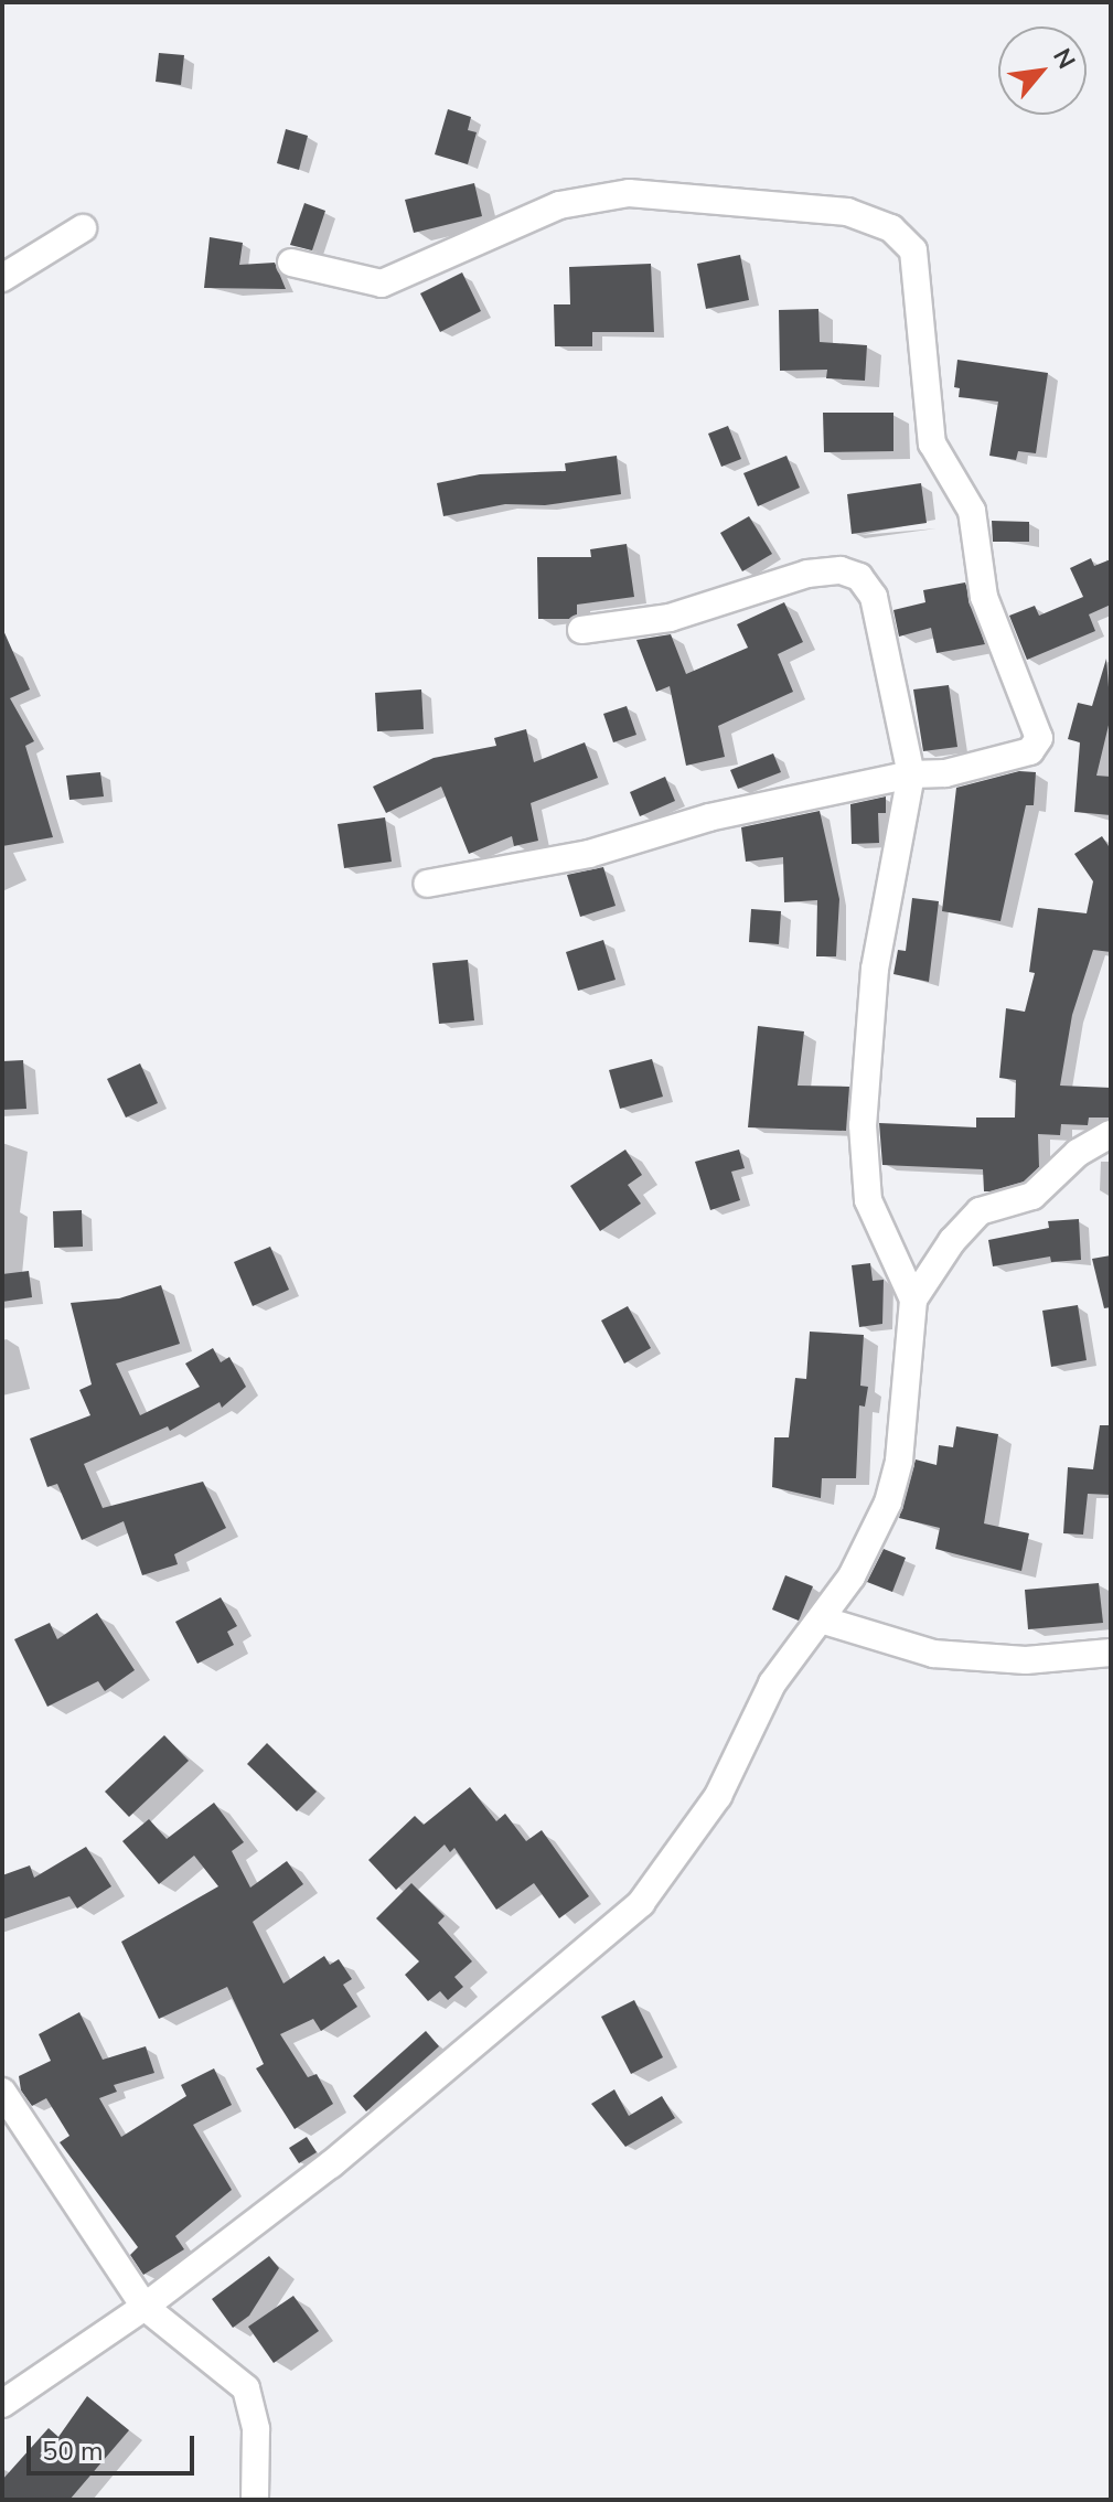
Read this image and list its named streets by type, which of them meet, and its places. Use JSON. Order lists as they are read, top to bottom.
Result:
{
  "scale_bar": "50 m",
  "north": "top right"
}
